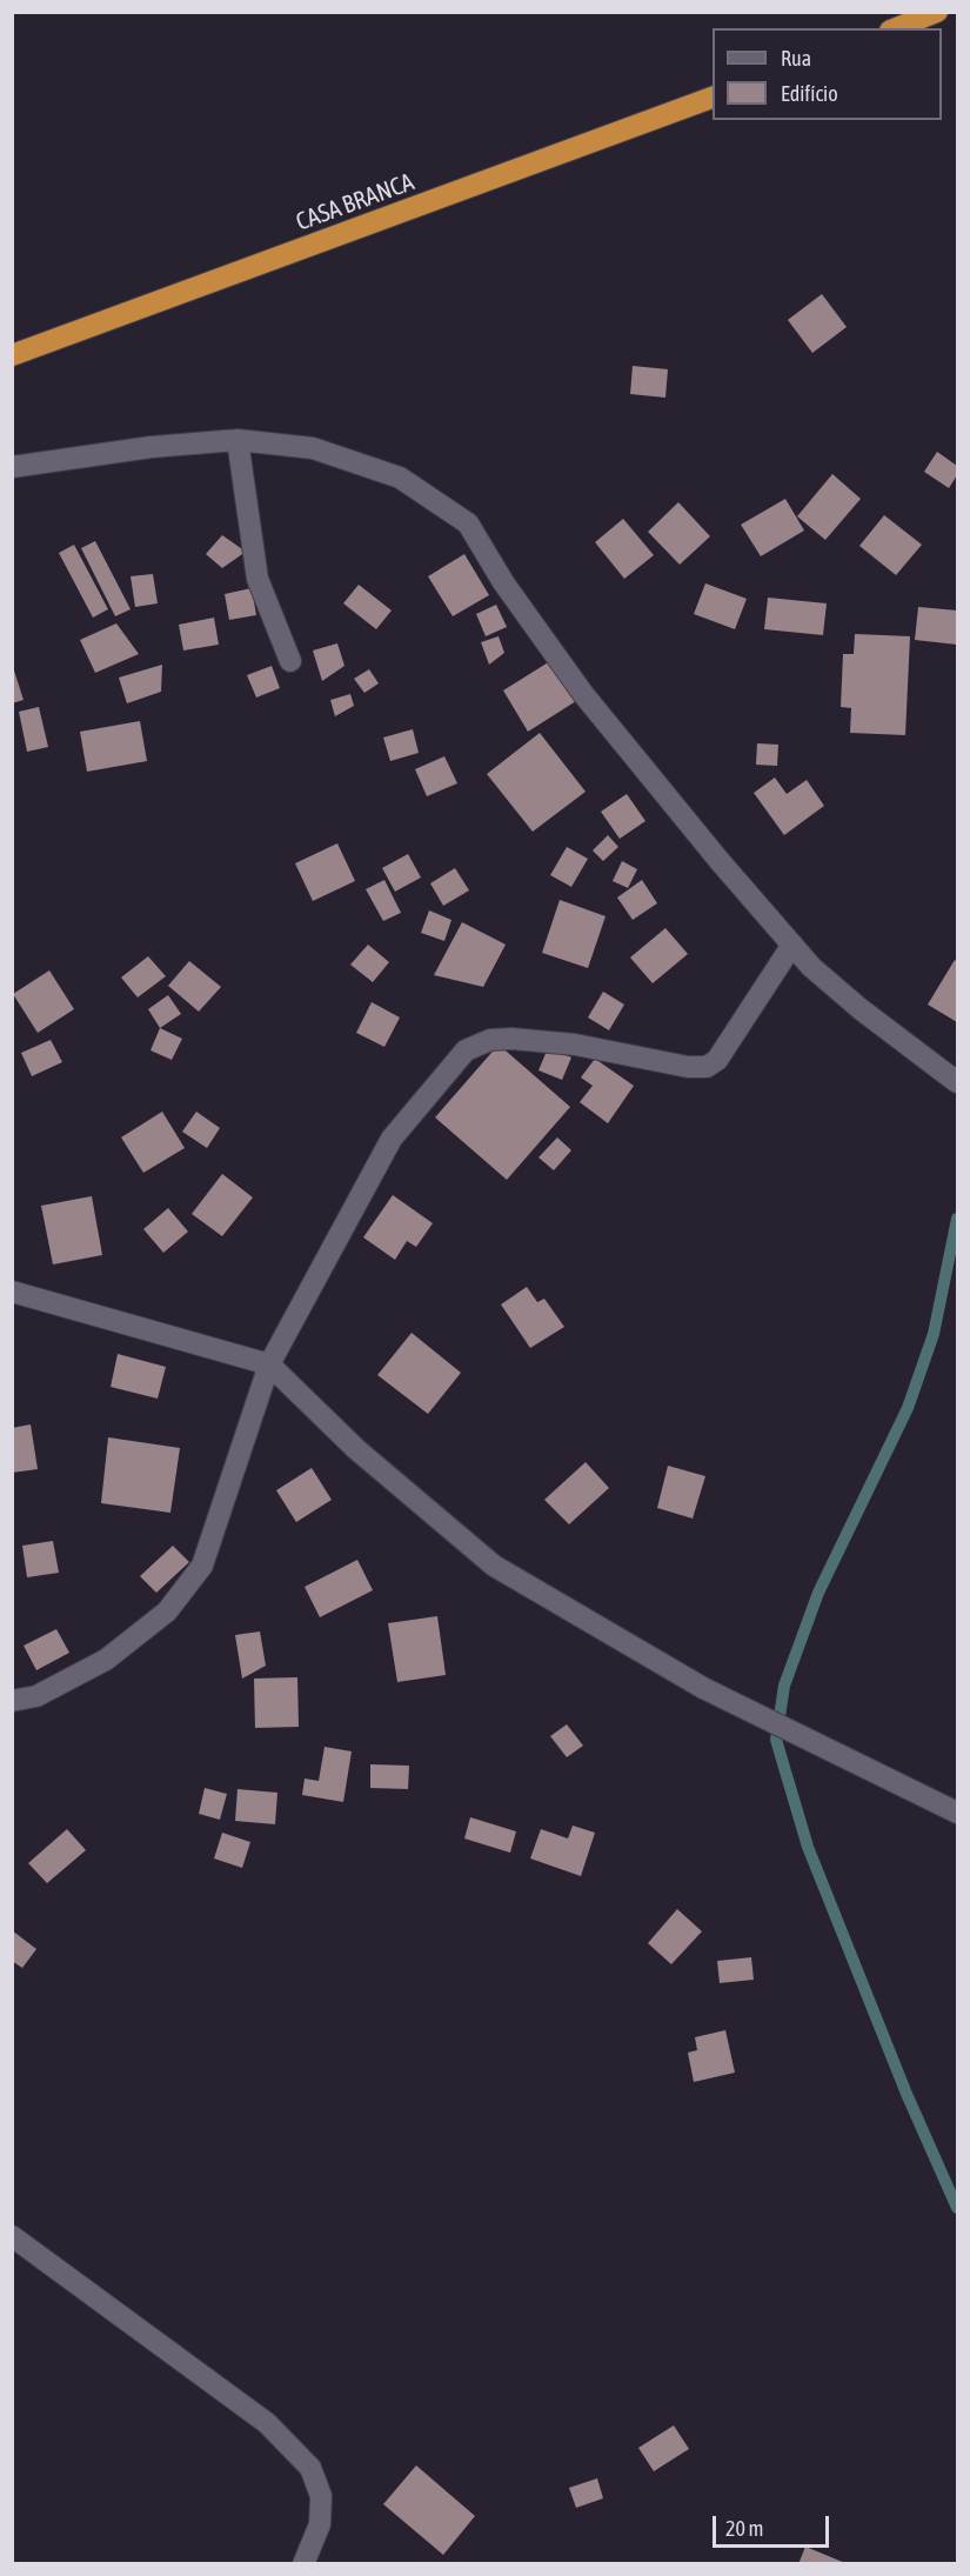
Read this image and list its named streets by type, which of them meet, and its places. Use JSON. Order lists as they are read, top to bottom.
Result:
{
  "streets": {
    "highway": ["CASA BRANCA"]
  },
  "legend": ["Rua", "Edifício"],
  "scale_bar": "20 m"
}
